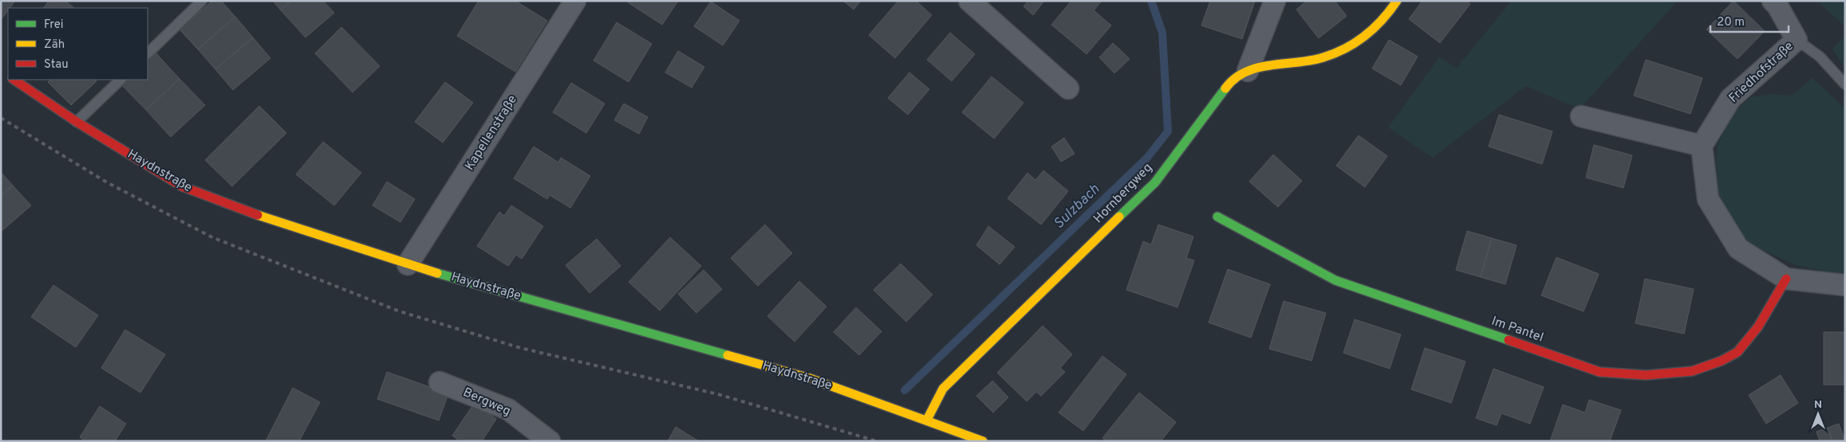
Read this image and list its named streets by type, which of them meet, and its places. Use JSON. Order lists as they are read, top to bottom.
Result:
{
  "streets": {
    "street": [
      "Friedhofstraße",
      "Kapellenstraße",
      "Haydnstraße",
      "Hornbergweg",
      "Im Pantel",
      "Bergweg"
    ]
  },
  "crossings": [
    ["Kapellenstraße", "Haydnstraße"],
    ["Haydnstraße", "Hornbergweg"]
  ],
  "water": ["Sulzbach"],
  "legend": ["Frei", "Zäh", "Stau"],
  "scale_bar": "20 m",
  "north": "top"
}
